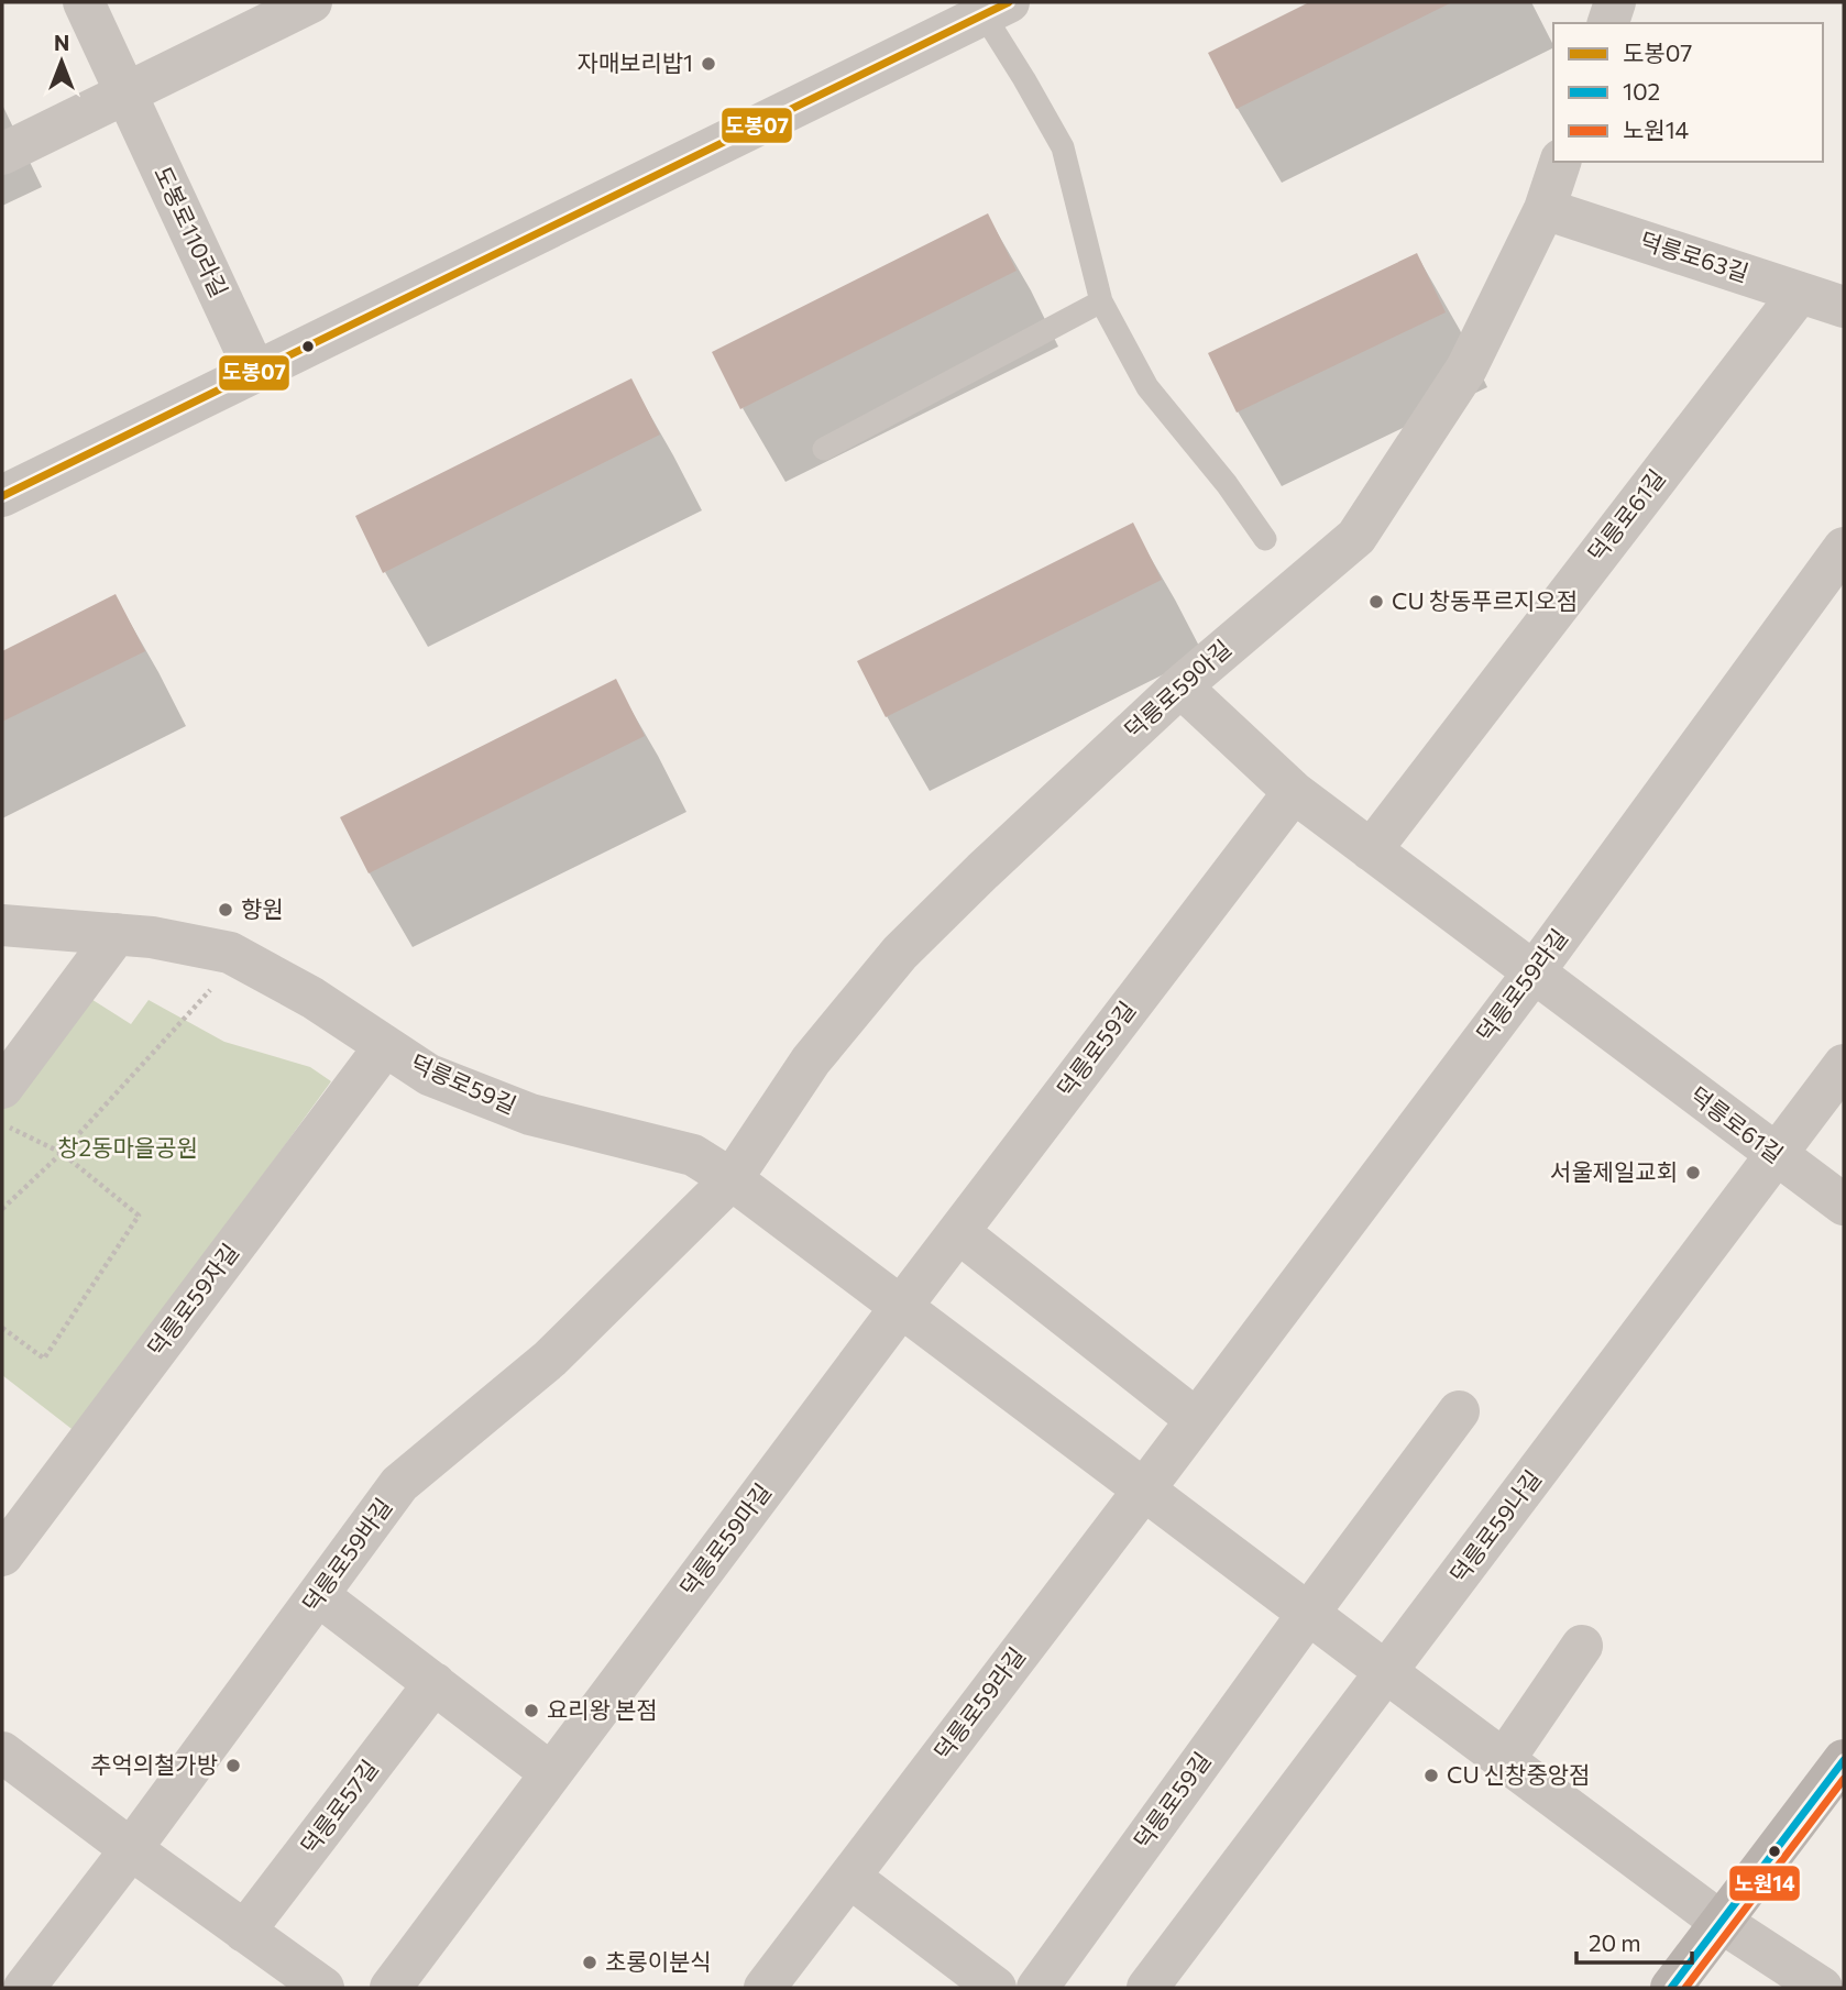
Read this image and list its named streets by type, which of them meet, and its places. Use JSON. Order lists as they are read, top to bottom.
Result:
{
  "streets": {
    "street": [
      "도봉로110라길",
      "덕릉로63길",
      "덕릉로61길",
      "덕릉로59아길",
      "덕릉로59라길",
      "덕릉로59길",
      "덕릉로59자길",
      "덕릉로59나길",
      "덕릉로59마길",
      "덕릉로59바길",
      "덕릉로57길"
    ]
  },
  "crossings": [
    ["덕릉로63길", "덕릉로61길"],
    ["덕릉로63길", "덕릉로59아길"],
    ["덕릉로61길", "덕릉로59아길"],
    ["덕릉로61길", "덕릉로59라길"],
    ["덕릉로61길", "덕릉로59길"],
    ["덕릉로61길", "덕릉로59나길"],
    ["덕릉로59아길", "덕릉로59길"],
    ["덕릉로59아길", "덕릉로59바길"],
    ["덕릉로59라길", "덕릉로59길"],
    ["덕릉로59길", "덕릉로59자길"],
    ["덕릉로59길", "덕릉로59나길"],
    ["덕릉로59길", "덕릉로59마길"],
    ["덕릉로59길", "덕릉로59바길"]
  ],
  "parks": ["창2동마을공원"],
  "places": [
    "자매보리밥1",
    "CU 창동푸르지오점",
    "향원",
    "서울제일교회",
    "요리왕 본점",
    "추억의철가방",
    "CU 신창중앙점",
    "초롱이분식"
  ],
  "lines": ["transit line 도봉07", "transit line 102", "transit line 노원14"],
  "legend": ["도봉07", "102", "노원14"],
  "scale_bar": "20 m",
  "north": "top"
}
